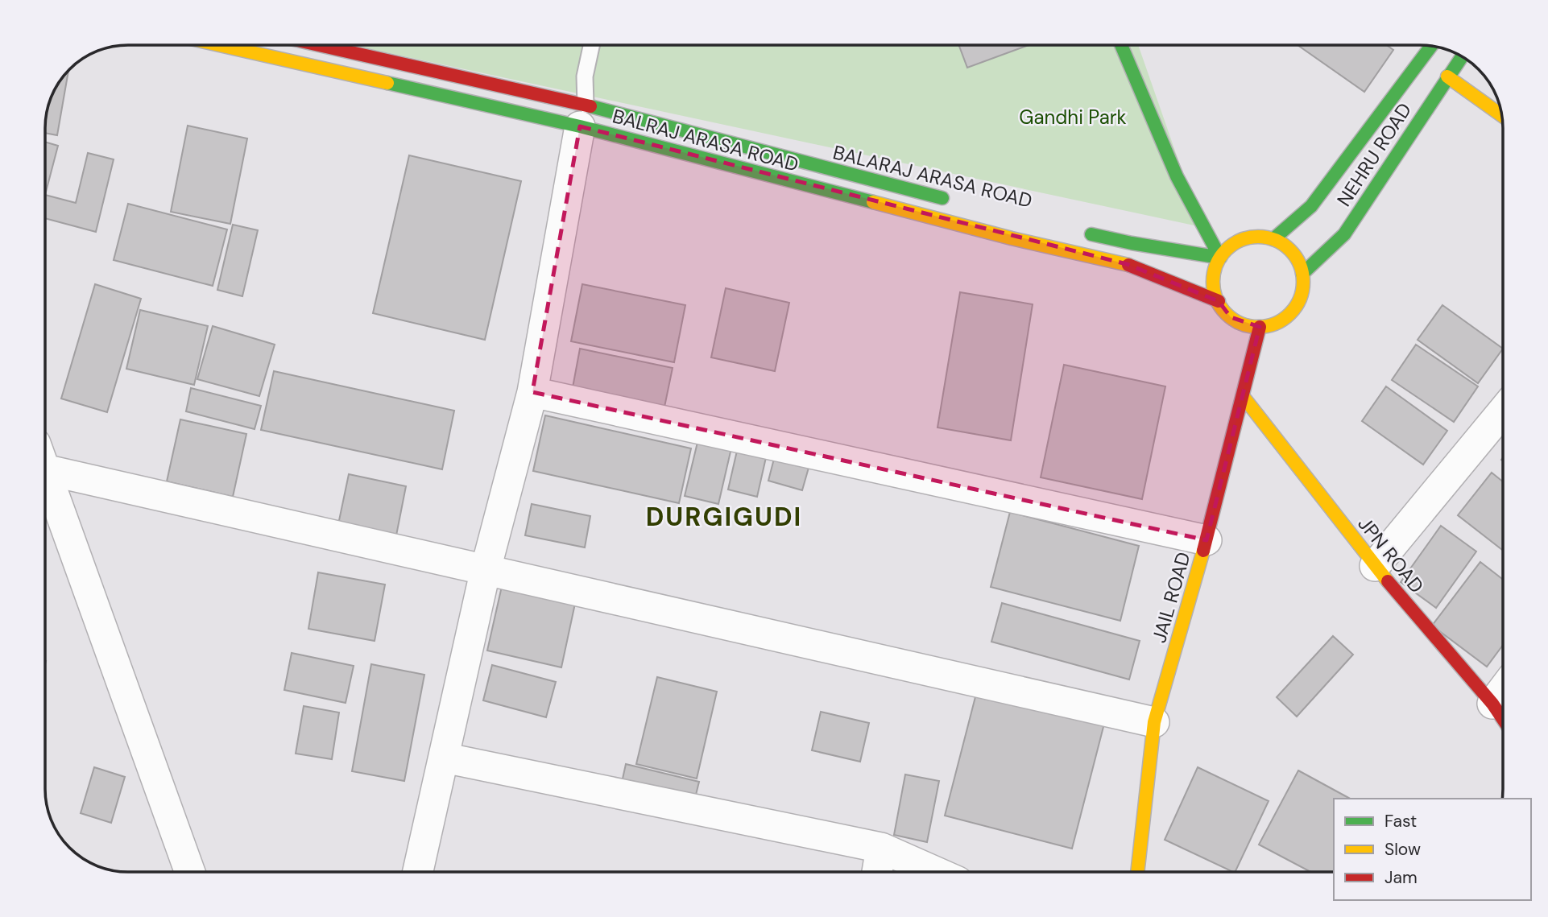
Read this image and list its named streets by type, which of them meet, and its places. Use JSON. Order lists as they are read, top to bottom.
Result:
{
  "streets": {
    "main road": [
      "BALRAJ ARASA ROAD",
      "NEHRU ROAD",
      "BALARAJ ARASA ROAD",
      "JPN ROAD",
      "JAIL ROAD"
    ]
  },
  "crossings": [
    ["BALRAJ ARASA ROAD", "NEHRU ROAD"],
    ["BALRAJ ARASA ROAD", "BALARAJ ARASA ROAD"],
    ["BALRAJ ARASA ROAD", "JAIL ROAD"],
    ["NEHRU ROAD", "JAIL ROAD"],
    ["JPN ROAD", "JAIL ROAD"]
  ],
  "districts": ["DURGIGUDI"],
  "parks": ["Gandhi Park"],
  "legend": ["Fast", "Slow", "Jam"]
}
